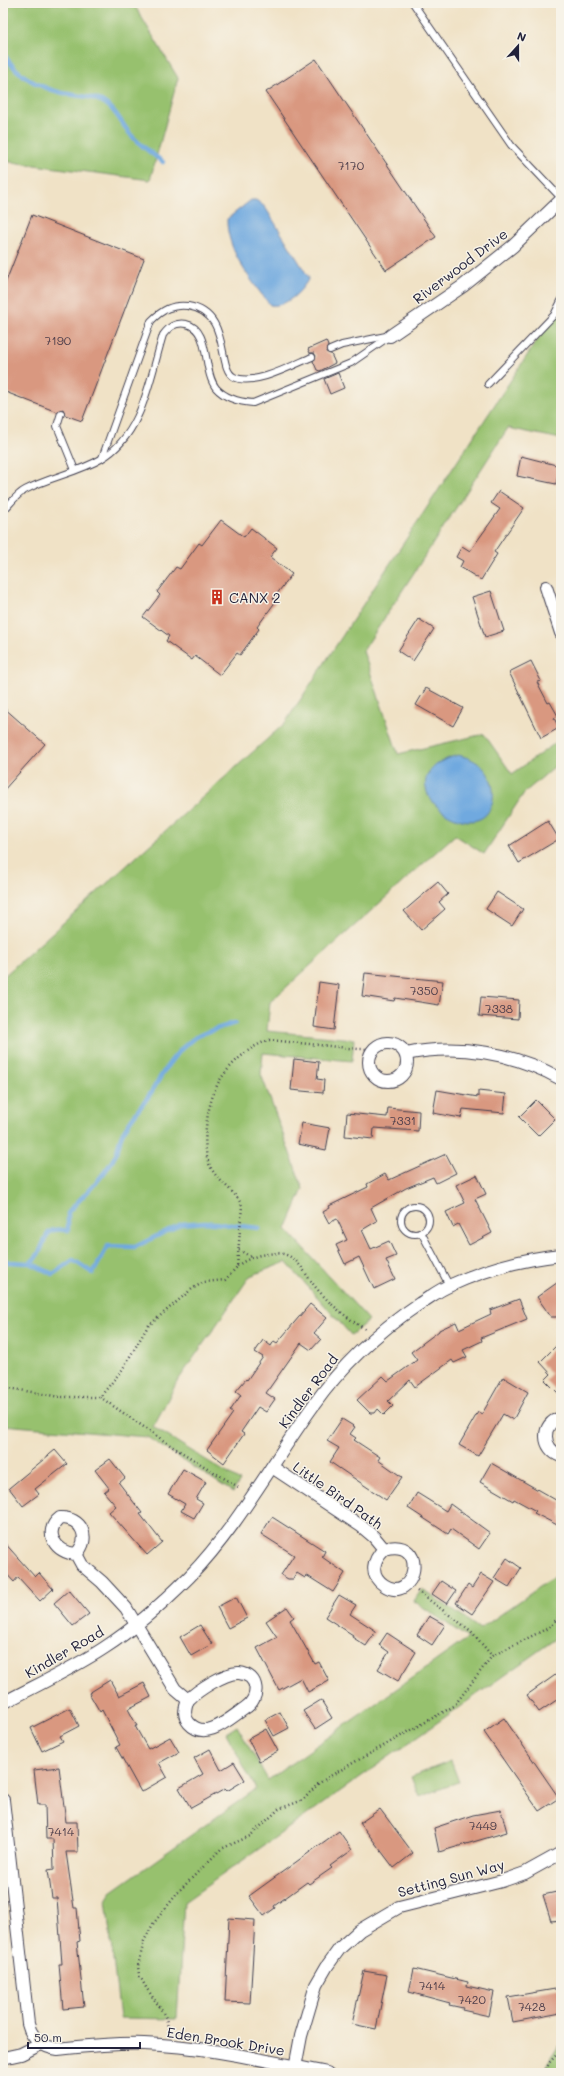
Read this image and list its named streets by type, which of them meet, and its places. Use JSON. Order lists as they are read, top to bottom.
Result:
{
  "streets": {
    "street": [
      "Riverwood Drive",
      "Kindler Road",
      "Little Bird Path",
      "Setting Sun Way",
      "Eden Brook Drive"
    ]
  },
  "crossings": [
    ["Kindler Road", "Little Bird Path"],
    ["Setting Sun Way", "Eden Brook Drive"]
  ],
  "places": {
    "building": ["CANX 2"]
  },
  "house_numbers": [
    "7170",
    "7190",
    "7350",
    "7338",
    "7331",
    "7449",
    "7414",
    "7414",
    "7420",
    "7428"
  ],
  "scale_bar": "50 m",
  "north": "top"
}
